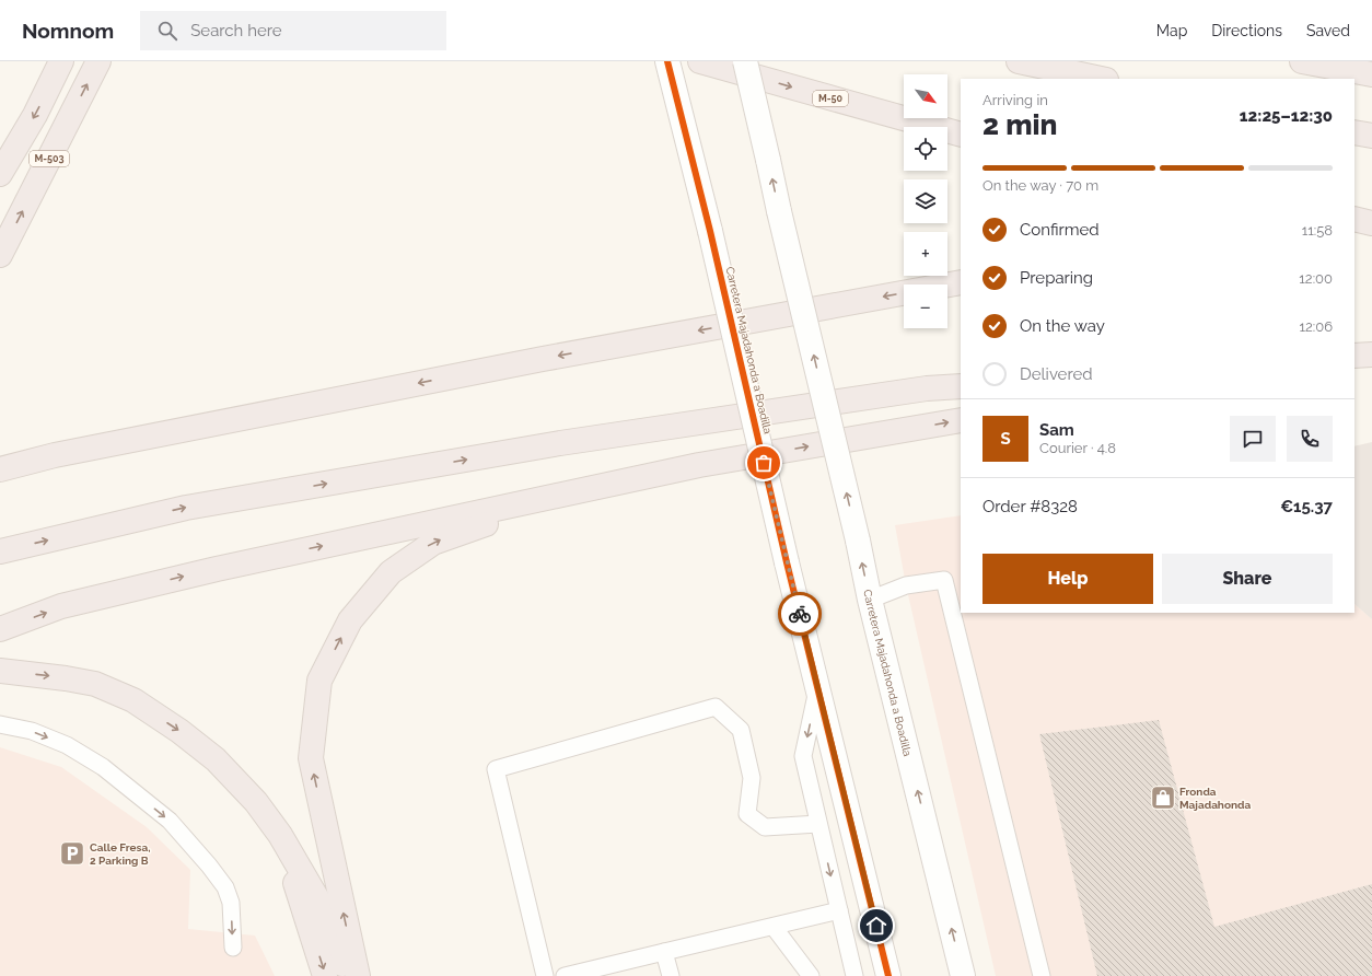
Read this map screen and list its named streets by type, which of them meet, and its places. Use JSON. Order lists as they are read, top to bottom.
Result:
{
  "streets": {
    "highway": ["M-50", "M-503"],
    "street": ["Carretera Majadahonda a Boadilla"]
  },
  "places": {
    "shop": ["Fronda Majadahonda"],
    "parking": ["Calle Fresa, 2 Parking B"]
  },
  "north": "bottom right",
  "page": {
    "header": "Nomnom",
    "search": "Search here",
    "nav": ["Map", "Directions", "Saved"],
    "map_buttons": ["+", "−"],
    "heading": ["2 min", "Arriving in", "12:25–12:30"],
    "panel": [
      "Sam",
      "Courier · 4.8",
      "Order #8328",
      "€15.37"
    ],
    "bar": "On the way · 70 m",
    "list": [
      ["Confirmed", "11:58"],
      ["Preparing", "12:00"],
      ["On the way", "12:06"],
      "Delivered"
    ],
    "round": "S",
    "buttons": ["Help", "Share"]
  }
}
